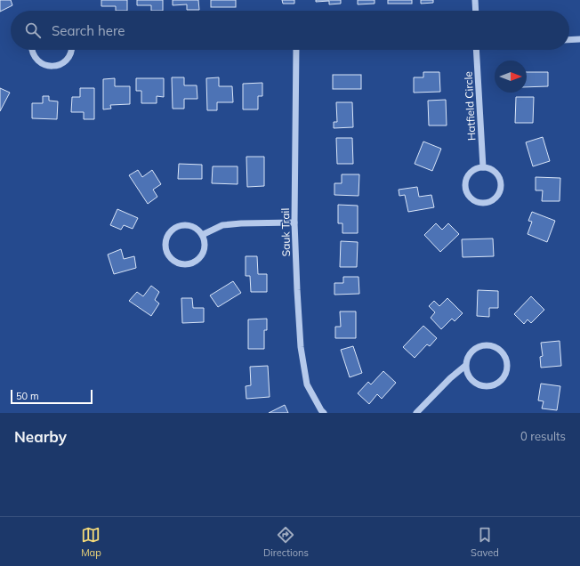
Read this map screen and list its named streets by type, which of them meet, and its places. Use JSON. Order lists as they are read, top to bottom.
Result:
{
  "streets": {
    "street": ["Hatfield Circle", "Sauk Trail"]
  },
  "scale_bar": "50 m",
  "north": "right",
  "page": {
    "search": "Search here",
    "scale": "50 m",
    "heading": ["Nearby", "0 results"],
    "nav": ["Map", "Directions", "Saved"]
  }
}
